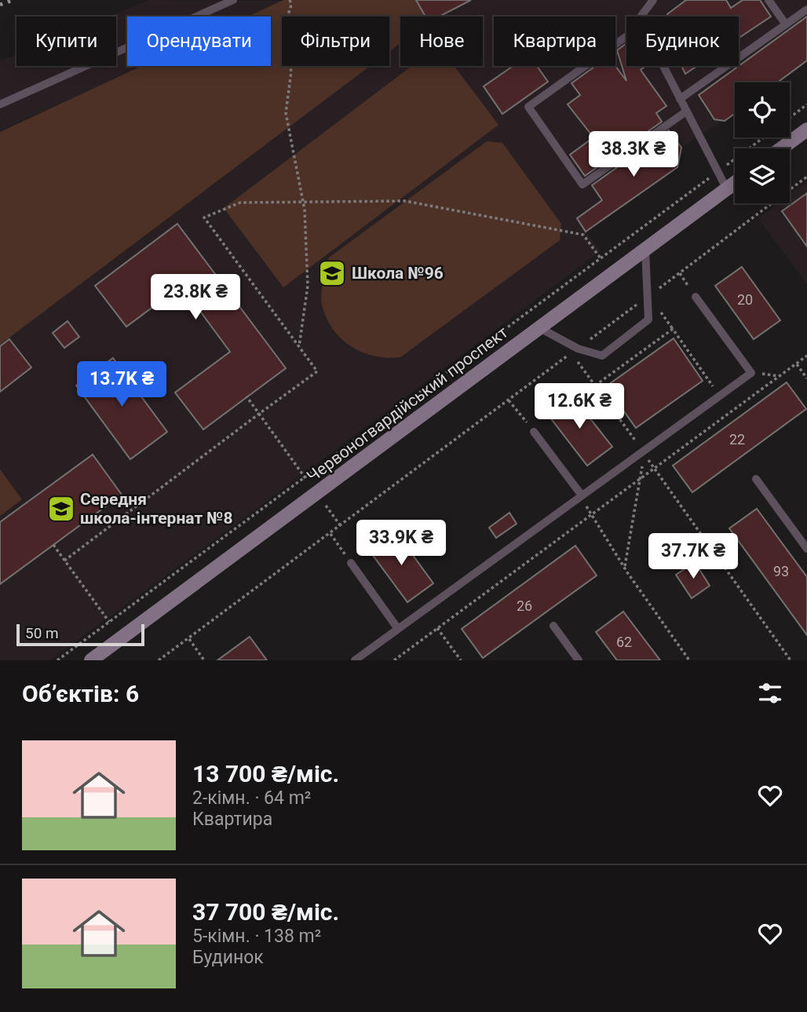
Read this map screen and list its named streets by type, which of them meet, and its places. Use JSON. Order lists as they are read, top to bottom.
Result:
{
  "streets": {
    "main road": ["Червоногвардійський проспект"]
  },
  "places": {
    "school or university": ["Школа №96", "Середня школа-інтернат №8"]
  },
  "house_numbers": [
    "20",
    "22",
    "93",
    "26",
    "62"
  ],
  "scale_bar": "50 m",
  "page": {
    "chip": [
      "Купити",
      "Орендувати",
      "Фільтри",
      "Нове",
      "Квартира",
      "Будинок"
    ],
    "price": [
      "38.3K ₴",
      "23.8K ₴",
      "13.7K ₴",
      "12.6K ₴",
      "33.9K ₴",
      "37.7K ₴"
    ],
    "scale": "50 m",
    "heading": "Об’єктів: 6",
    "list": [
      {
        "name": "13 700 ₴/міс.",
        "note": "2-кімн. · 64 m² · Квартира"
      },
      {
        "name": "37 700 ₴/міс.",
        "note": "5-кімн. · 138 m² · Будинок"
      }
    ]
  }
}
